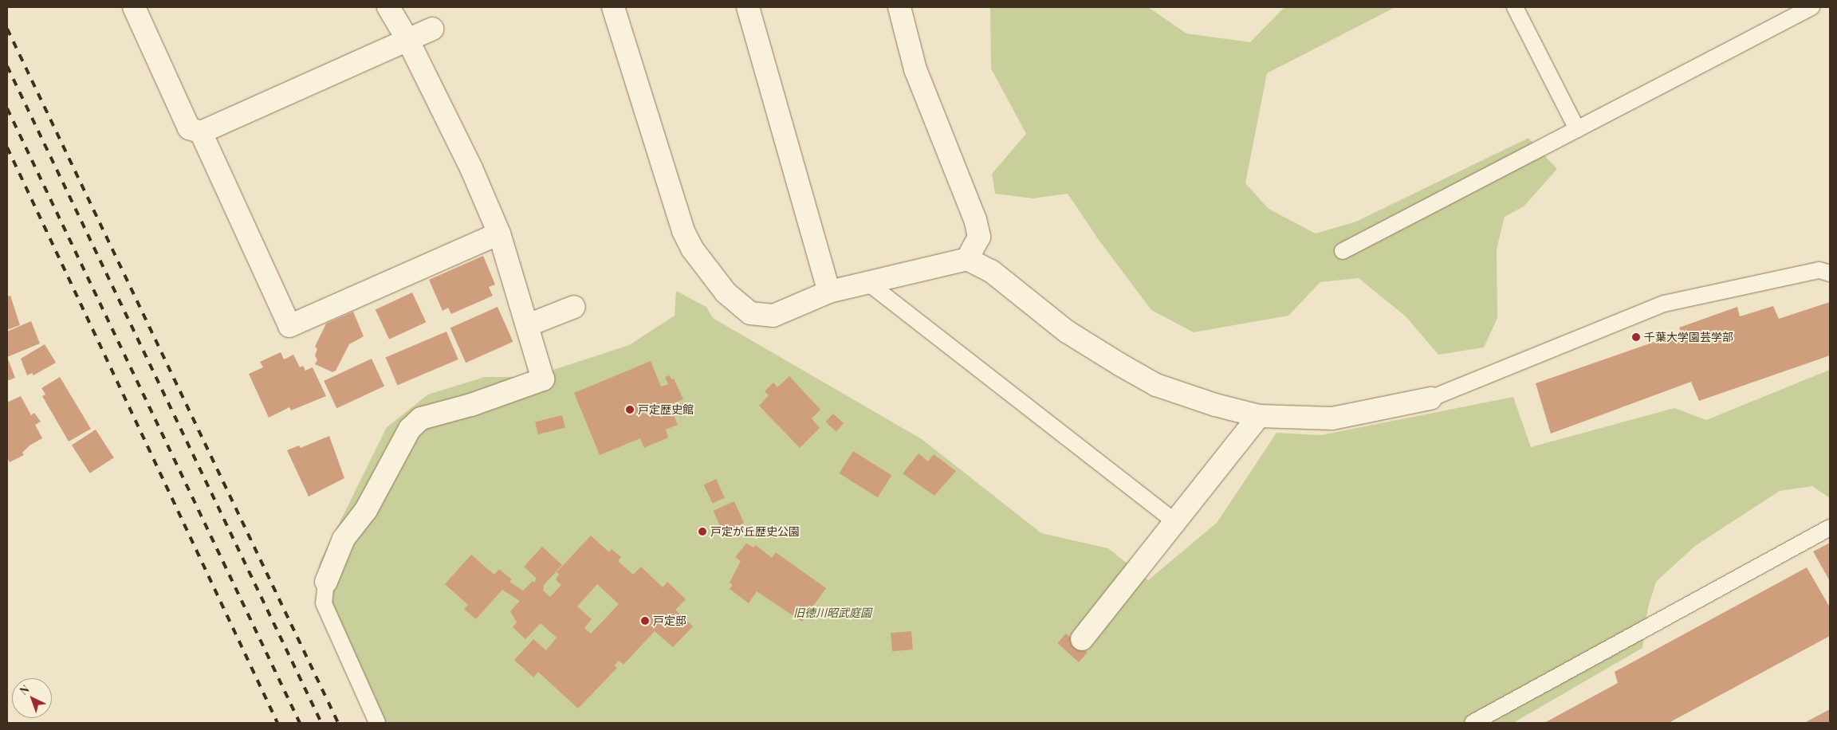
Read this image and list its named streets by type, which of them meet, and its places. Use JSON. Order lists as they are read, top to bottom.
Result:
{
  "parks": ["旧徳川昭武庭園"],
  "places": [
    "千葉大学園芸学部",
    "戸定歴史館",
    "戸定が丘歴史公園",
    "戸定邸"
  ],
  "north": "top left"
}
